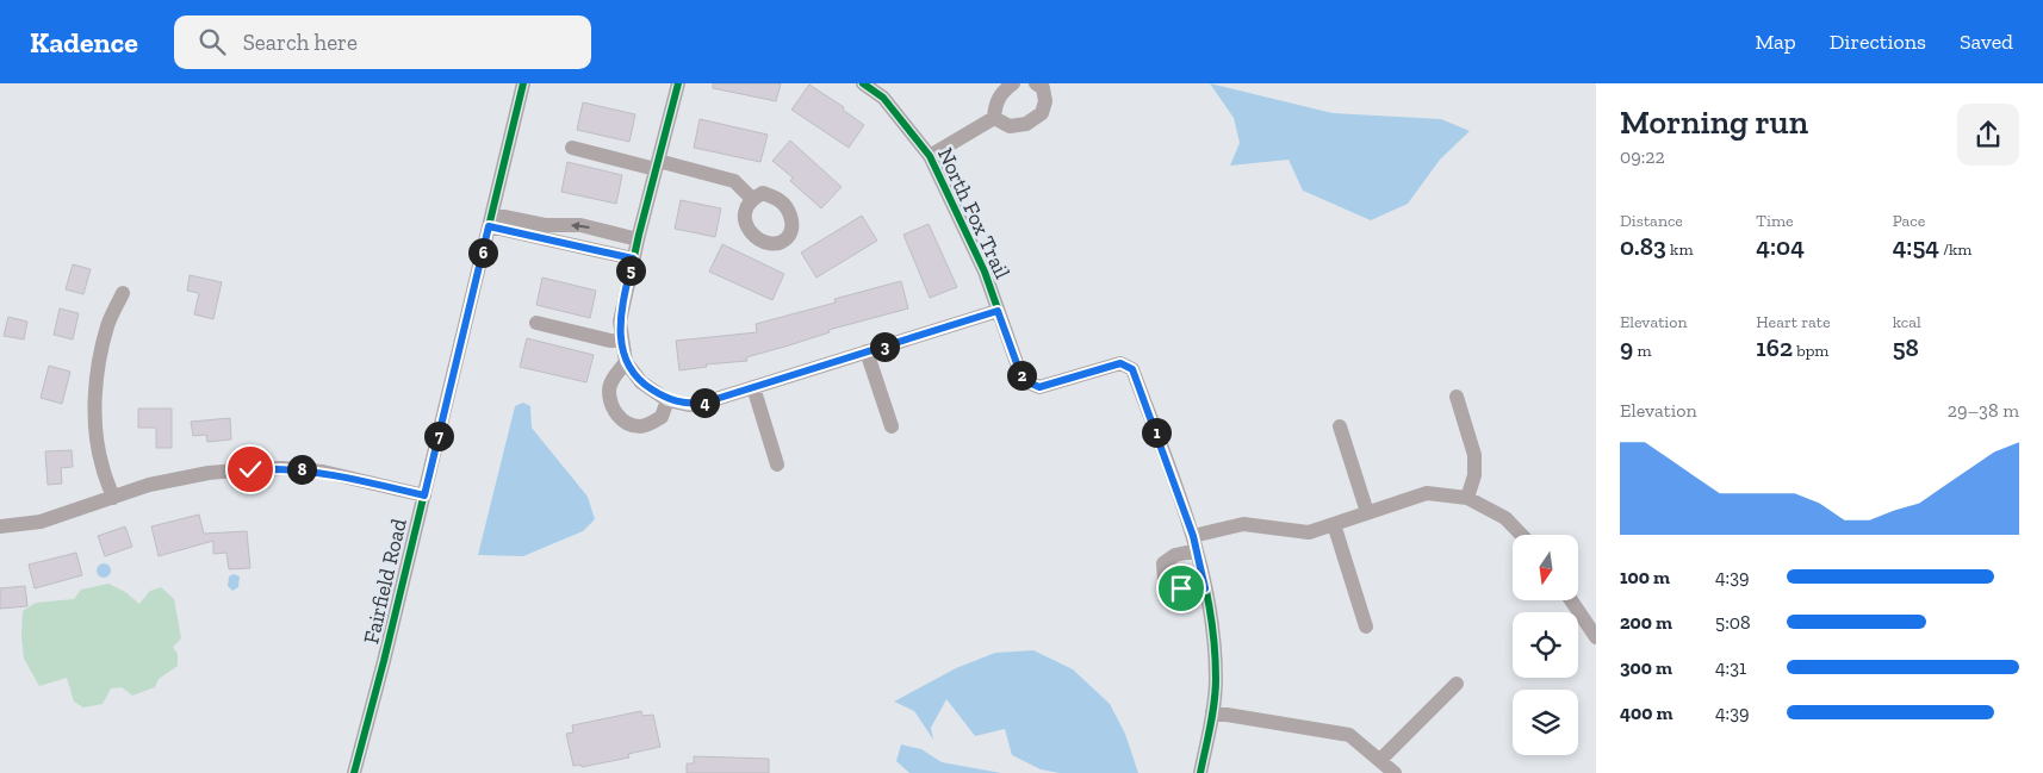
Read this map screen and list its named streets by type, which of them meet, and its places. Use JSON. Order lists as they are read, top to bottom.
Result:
{
  "streets": {
    "street": ["North Fox Trail", "Fairfield Road"]
  },
  "north": "bottom",
  "page": {
    "header": "Kadence",
    "search": "Search here",
    "nav": ["Map", "Directions", "Saved"],
    "heading": ["Morning run", "09:22"],
    "stats": [
      ["Distance", "0.83 km"],
      ["Time", "4:04"],
      ["Pace", "4:54 /km"],
      ["Elevation", "9 m"],
      ["Heart rate", "162 bpm"],
      ["kcal", "58"]
    ],
    "pins": [
      "6",
      "5",
      "3",
      "2",
      "4",
      "1",
      "7",
      "8"
    ],
    "chart": ["Elevation", "29–38 m"],
    "list": [
      {
        "name": "100 m",
        "note": "4:39"
      },
      {
        "name": "200 m",
        "note": "5:08"
      },
      {
        "name": "300 m",
        "note": "4:31"
      },
      {
        "name": "400 m",
        "note": "4:39"
      }
    ]
  }
}
